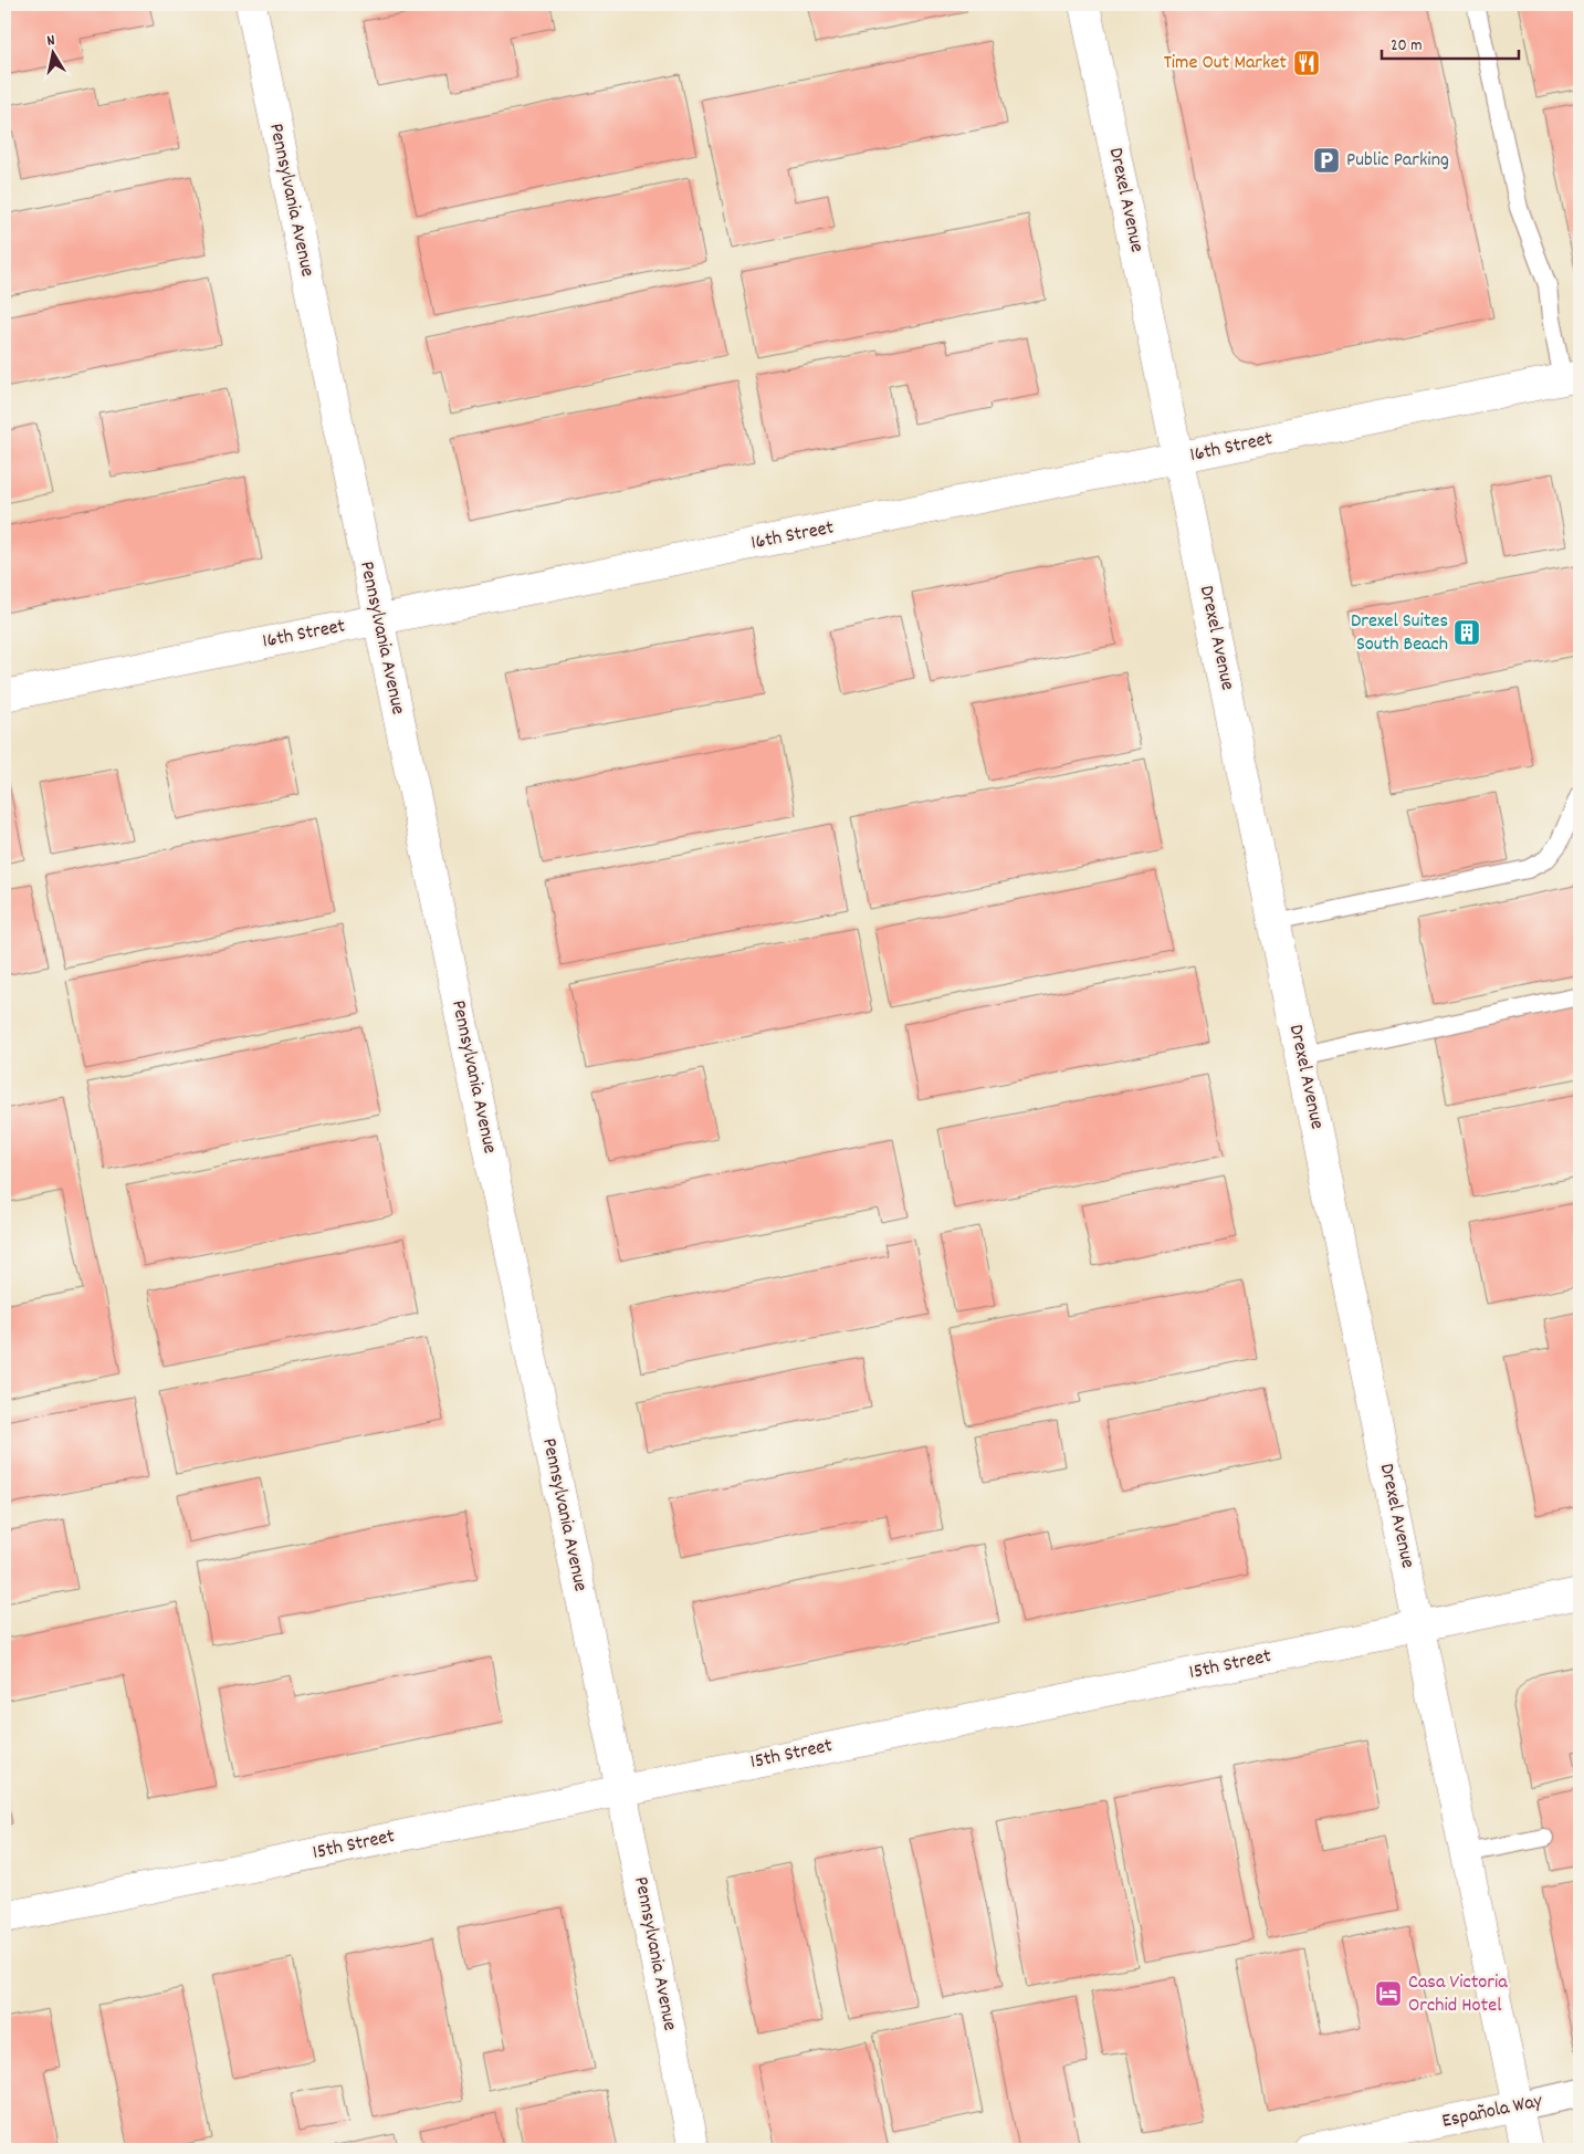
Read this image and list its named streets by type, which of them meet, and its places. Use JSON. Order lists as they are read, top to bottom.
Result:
{
  "streets": {
    "street": [
      "Pennsylvania Avenue",
      "Drexel Avenue",
      "16th Street",
      "15th Street",
      "Española Way"
    ]
  },
  "crossings": [
    ["Pennsylvania Avenue", "16th Street"],
    ["Pennsylvania Avenue", "15th Street"],
    ["Drexel Avenue", "16th Street"],
    ["Drexel Avenue", "15th Street"],
    ["Drexel Avenue", "Española Way"]
  ],
  "places": {
    "restaurant": ["Time Out Market"],
    "parking": ["Public Parking"],
    "building": ["Drexel Suites South Beach"],
    "hotel": ["Casa Victoria Orchid Hotel"]
  },
  "scale_bar": "20 m",
  "north": "top"
}
